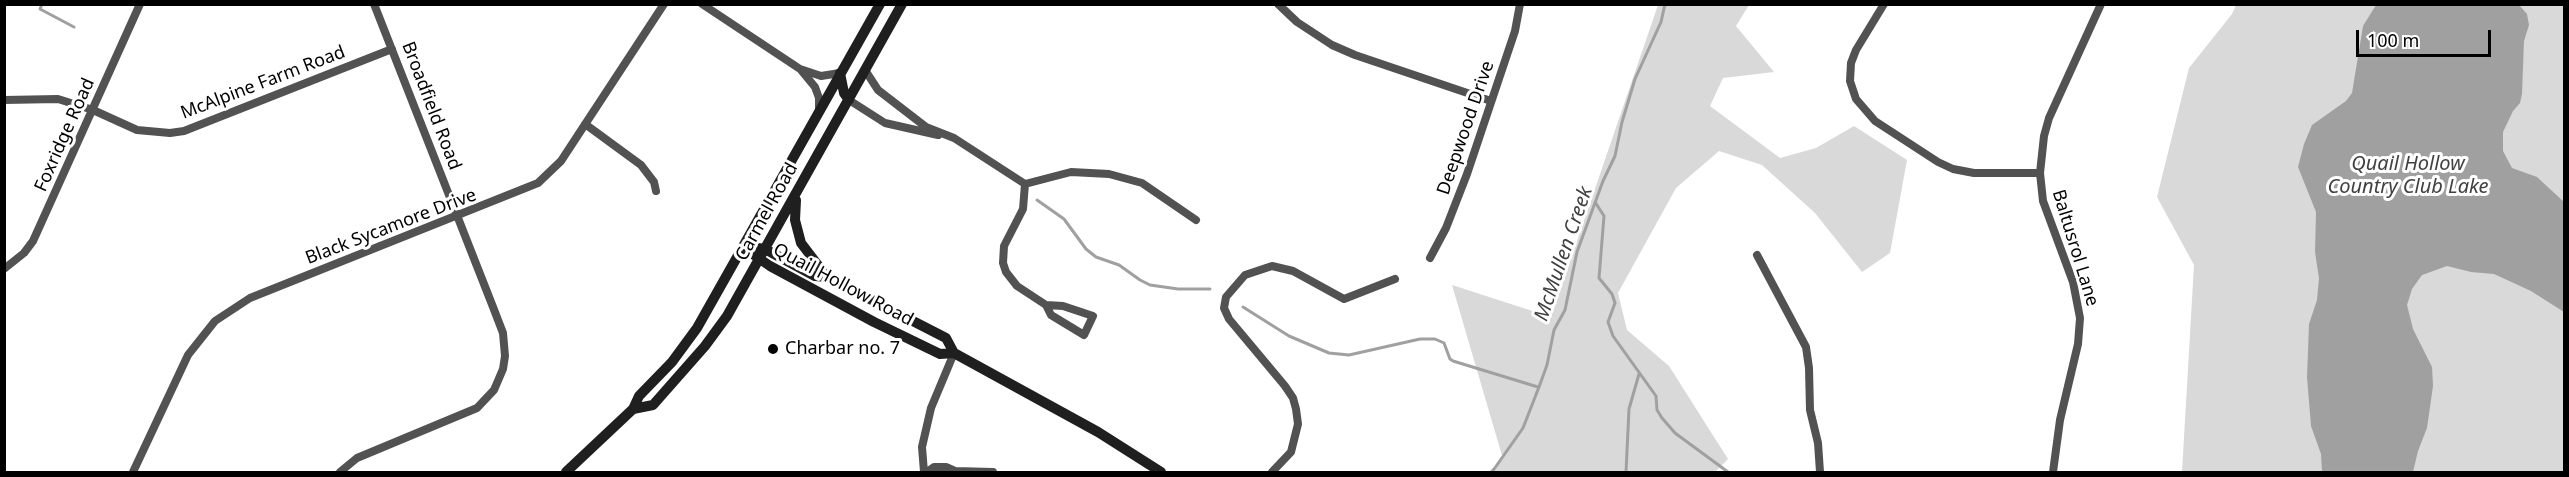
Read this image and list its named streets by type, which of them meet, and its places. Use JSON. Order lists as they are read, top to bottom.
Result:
{
  "streets": {
    "main road": ["Carmel Road", "Quail Hollow Road"],
    "street": [
      "McAlpine Farm Road",
      "Broadfield Road",
      "Deepwood Drive",
      "Foxridge Road",
      "Black Sycamore Drive",
      "Baltusrol Lane"
    ]
  },
  "crossings": [
    ["McAlpine Farm Road", "Broadfield Road"],
    ["McAlpine Farm Road", "Foxridge Road"],
    ["Broadfield Road", "Black Sycamore Drive"],
    ["Carmel Road", "Quail Hollow Road"]
  ],
  "water": ["Quail Hollow Country Club Lake", "McMullen Creek"],
  "places": ["Charbar no. 7"],
  "scale_bar": "100 m"
}
